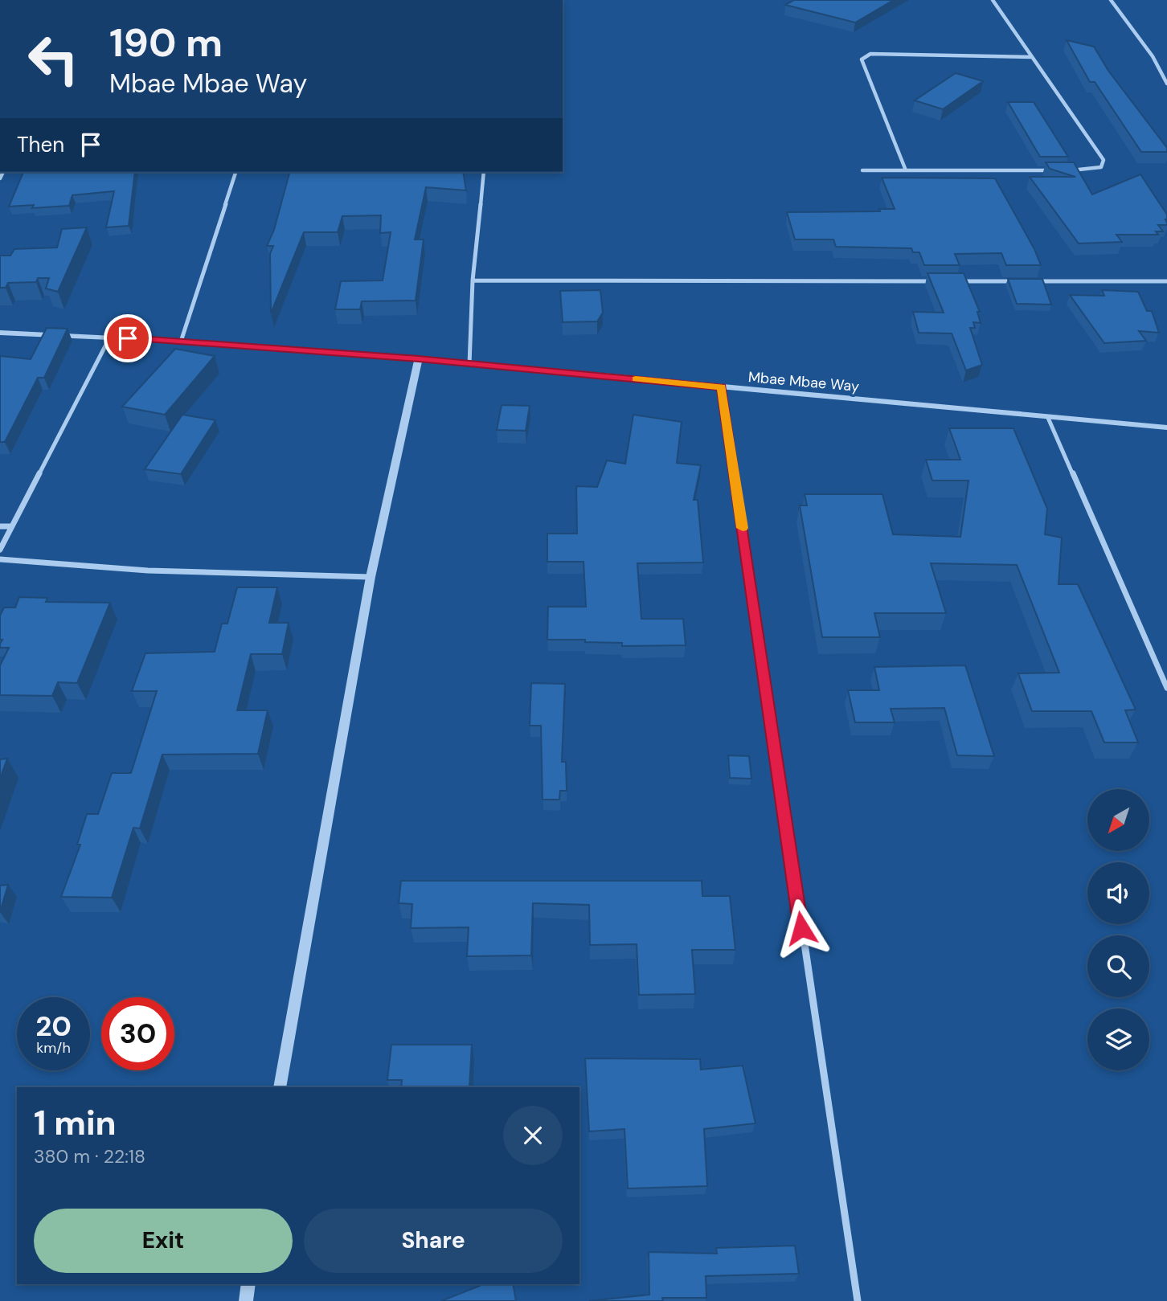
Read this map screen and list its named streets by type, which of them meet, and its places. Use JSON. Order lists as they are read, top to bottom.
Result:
{
  "streets": {
    "street": ["Mbae Mbae Way"]
  },
  "north": "bottom left",
  "page": {
    "turn": ["190 m", "Mbae Mbae Way"],
    "then": "Then",
    "speed": "20 km/h",
    "limit": "30",
    "heading": ["1 min", "380 m · 22:18"],
    "buttons": ["Exit", "Share"]
  }
}
